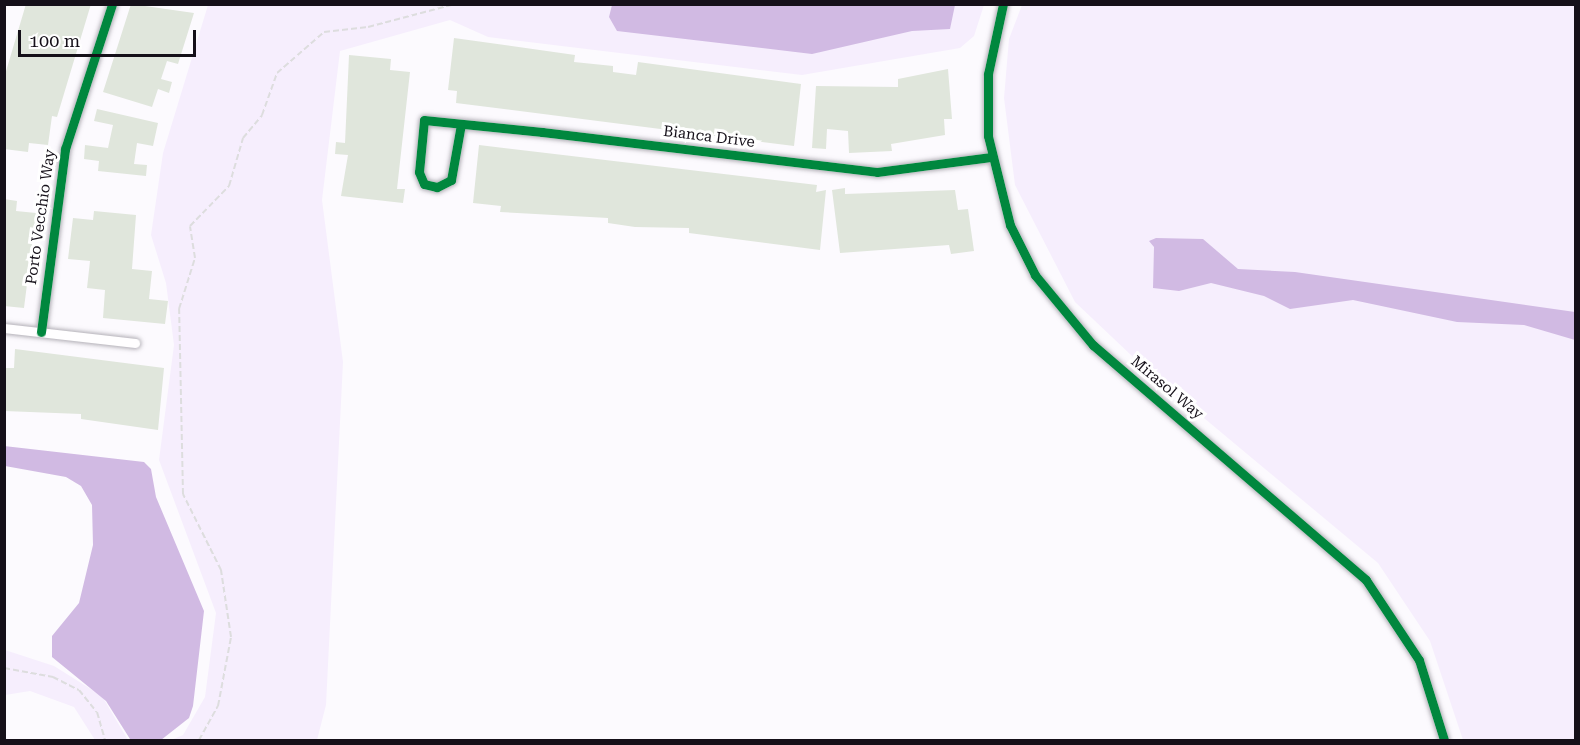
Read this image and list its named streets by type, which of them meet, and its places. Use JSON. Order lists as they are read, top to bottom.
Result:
{
  "streets": {
    "street": ["Bianca Drive", "Porto Vecchio Way", "Mirasol Way"]
  },
  "crossings": [
    ["Bianca Drive", "Mirasol Way"]
  ],
  "scale_bar": "100 m"
}
